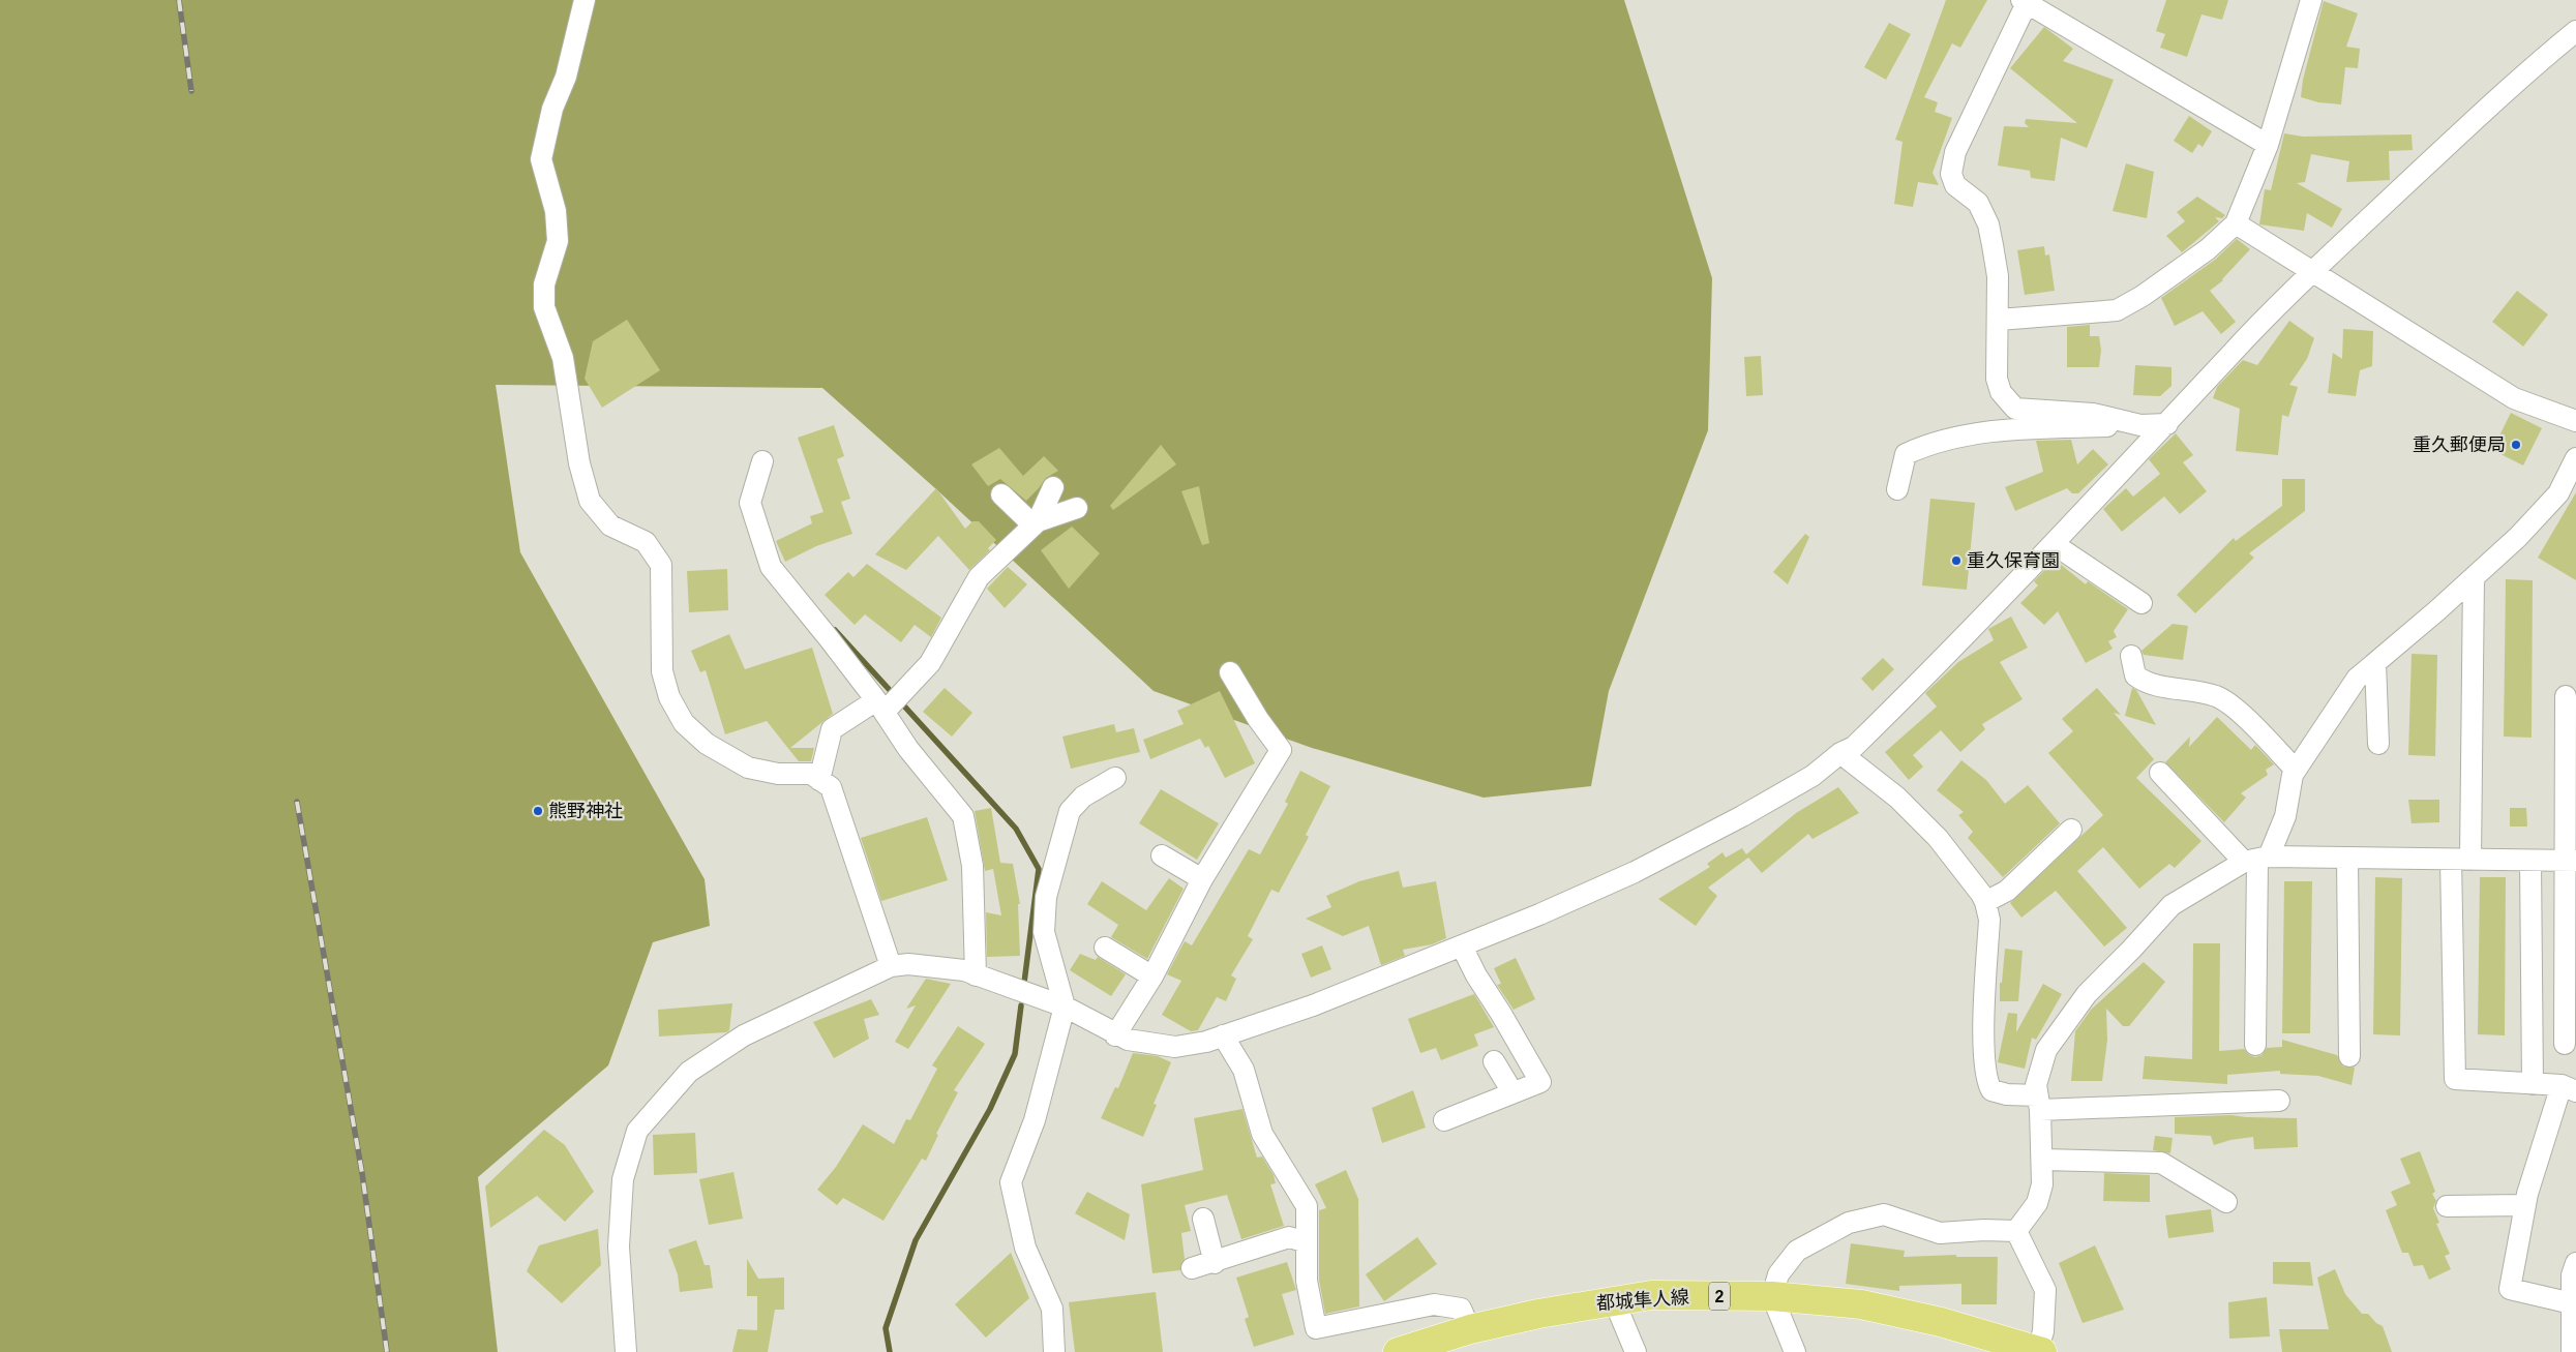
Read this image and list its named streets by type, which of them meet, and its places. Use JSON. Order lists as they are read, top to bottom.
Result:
{
  "streets": {
    "main road": ["2", "都城隼人線"]
  },
  "places": ["重久郵便局", "重久保育園", "熊野神社"]
}
